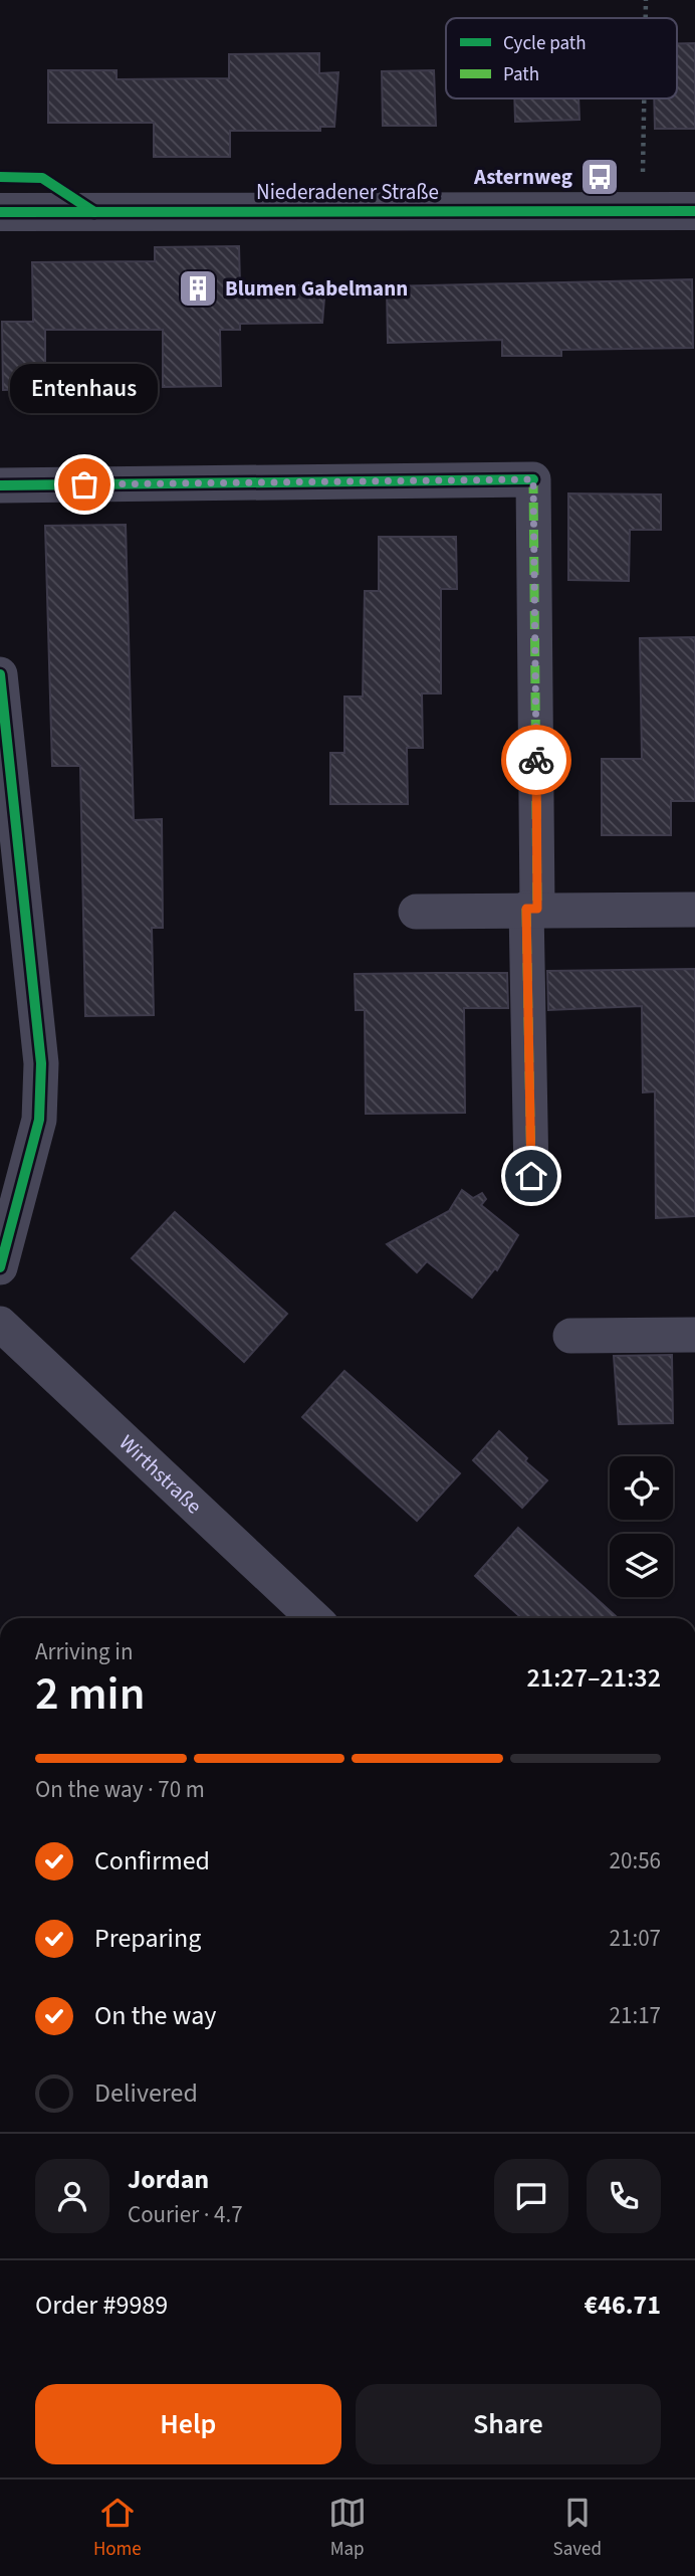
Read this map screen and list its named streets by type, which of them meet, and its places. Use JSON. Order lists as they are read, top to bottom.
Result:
{
  "streets": {
    "street": ["Niederadener Straße", "Wirthstraße"]
  },
  "places": {
    "bus stop": ["Asternweg"],
    "building": ["Blumen Gabelmann"],
    "other": ["Entenhaus"]
  },
  "legend": ["Cycle path", "Path"],
  "page": {
    "bubble": "Entenhaus",
    "heading": ["2 min", "Arriving in", "21:27–21:32"],
    "panel": [
      "Jordan",
      "Courier · 4.7",
      "Order #9989",
      "€46.71"
    ],
    "bar": "On the way · 70 m",
    "list": [
      ["Confirmed", "20:56"],
      ["Preparing", "21:07"],
      ["On the way", "21:17"],
      "Delivered"
    ],
    "buttons": ["Help", "Share"],
    "tabs": ["Home", "Map", "Saved"]
  }
}
